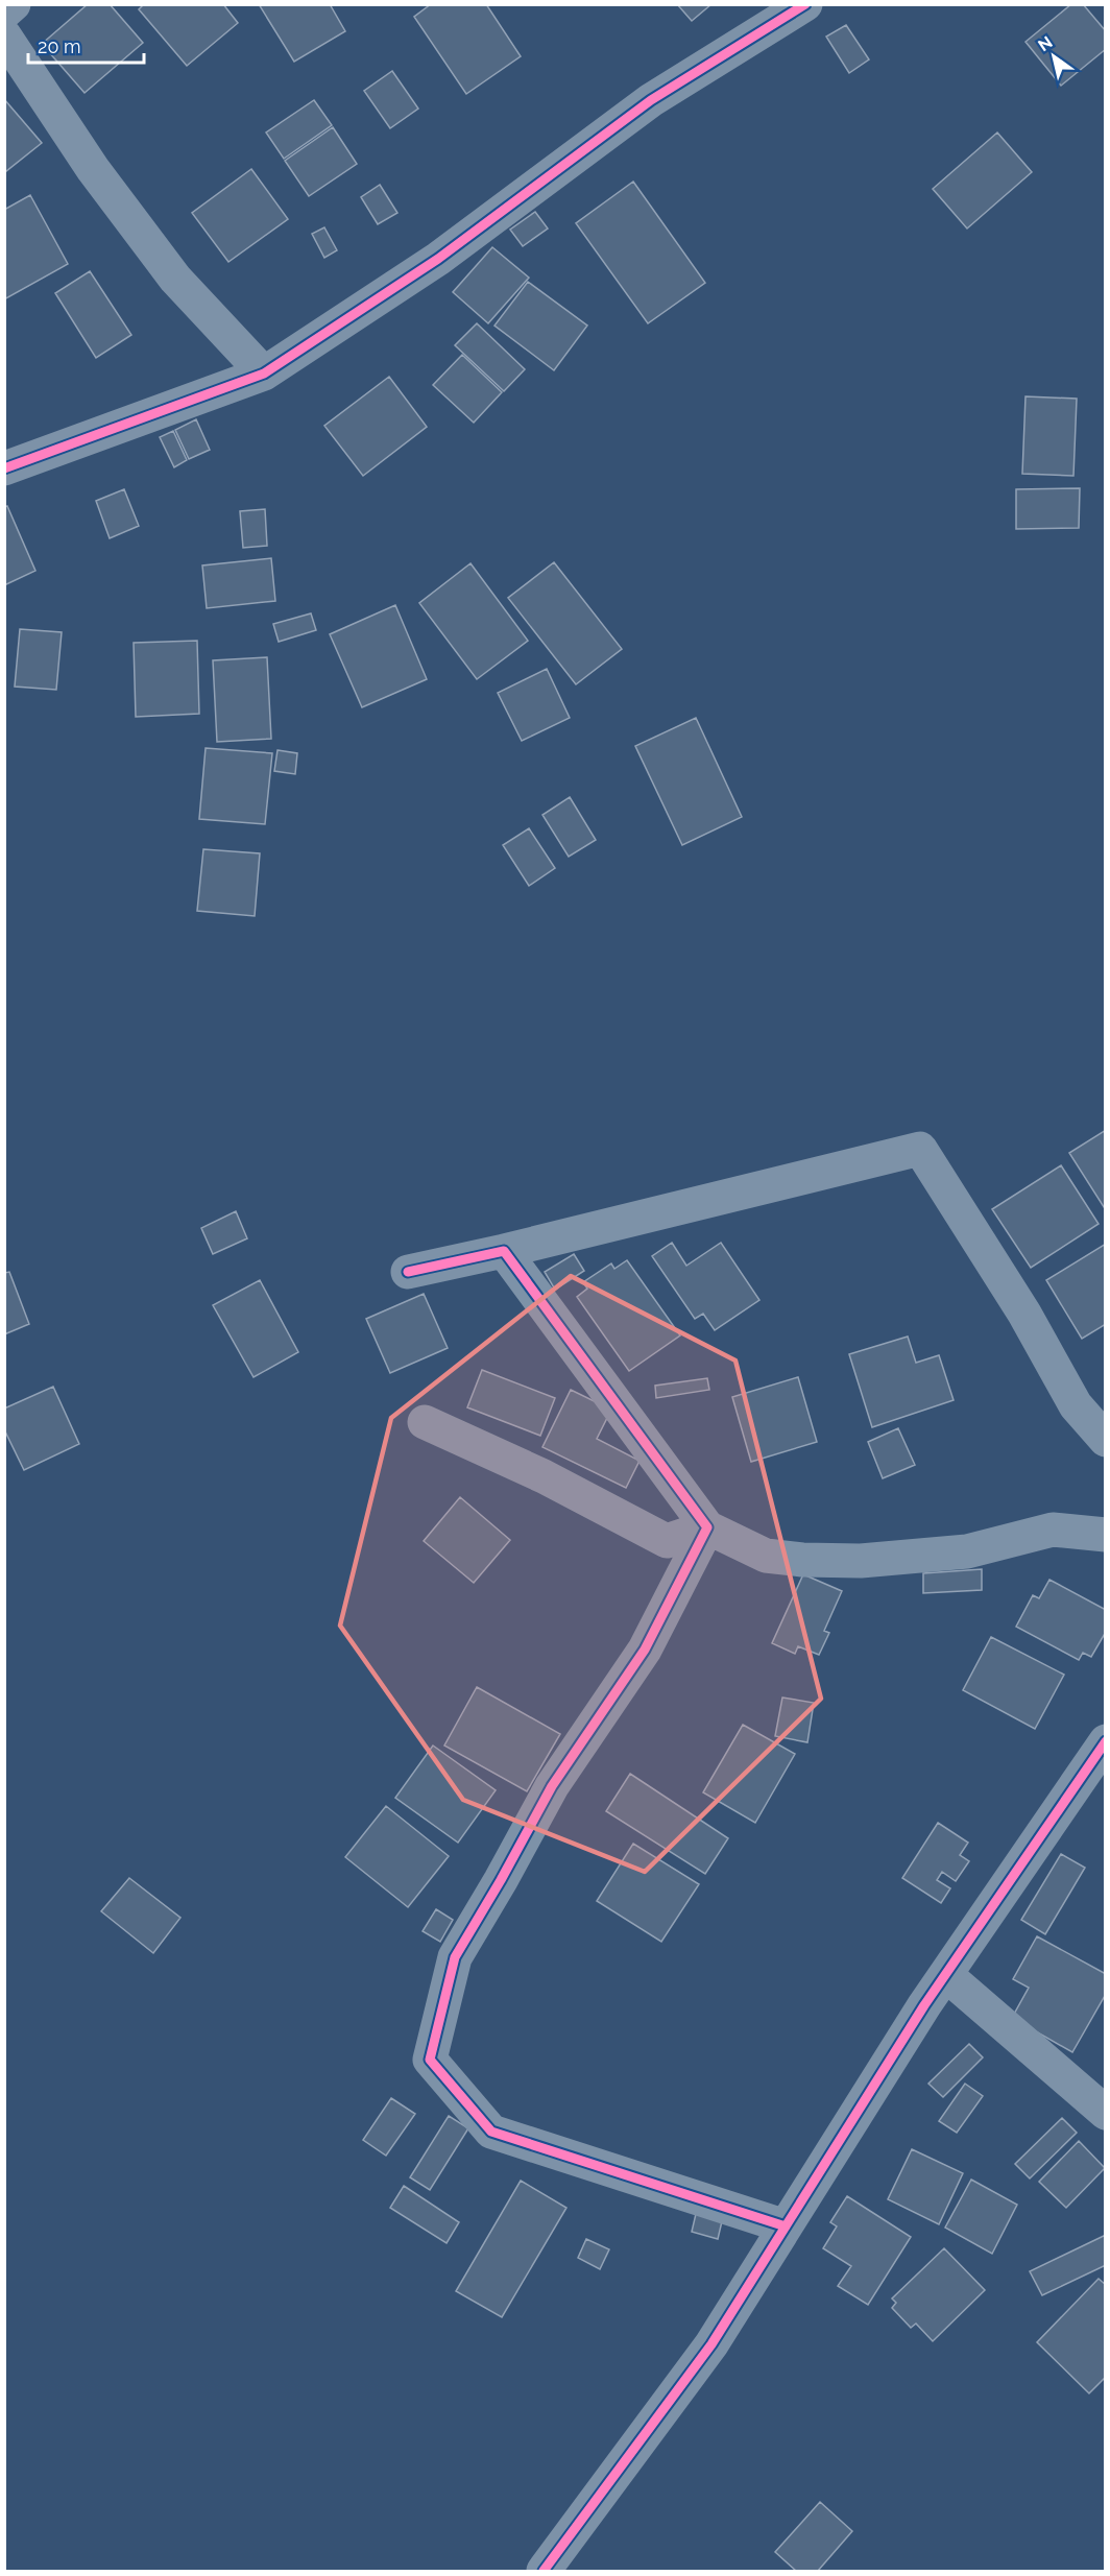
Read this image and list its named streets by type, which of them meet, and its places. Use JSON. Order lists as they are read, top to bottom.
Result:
{
  "scale_bar": "20 m",
  "north": "top left"
}
